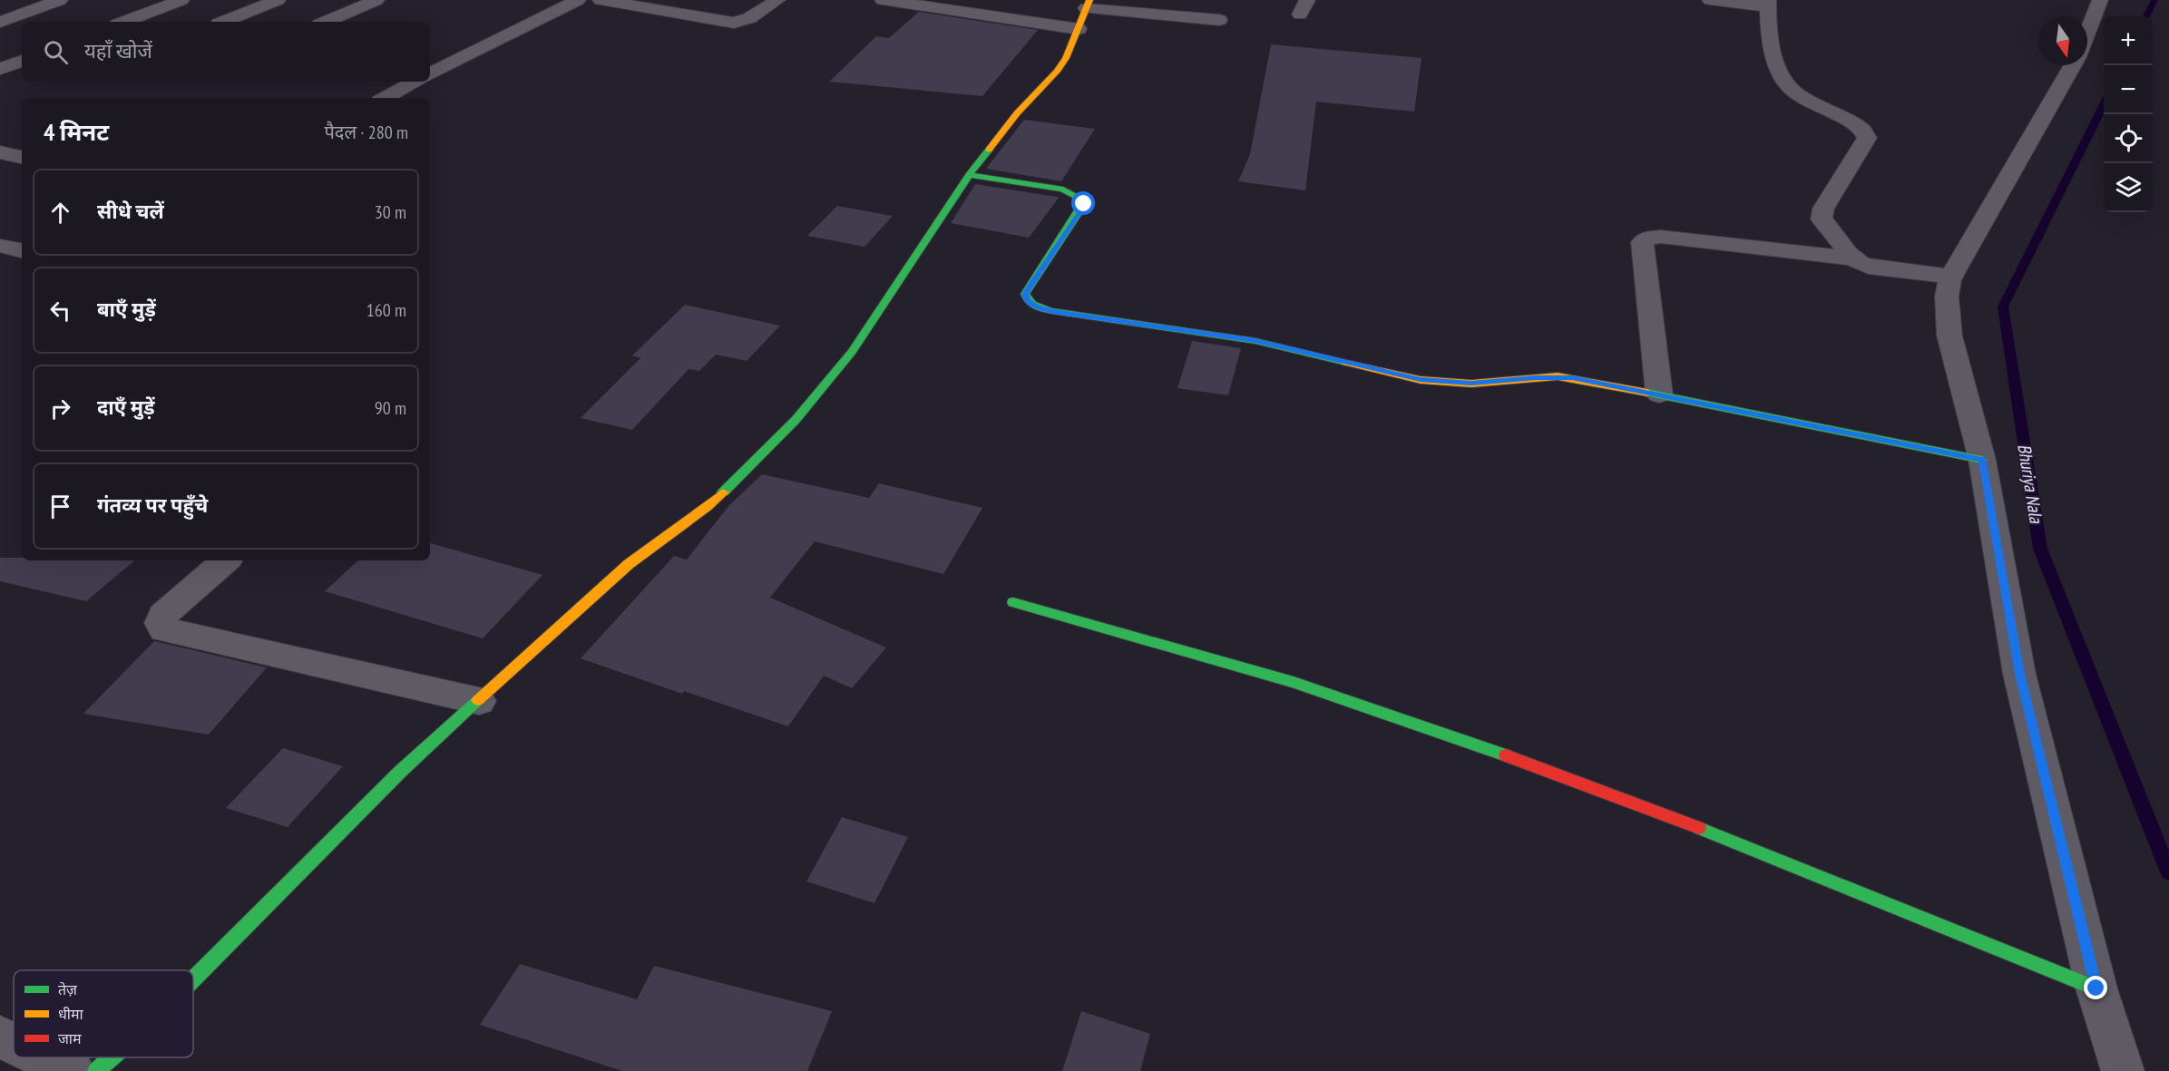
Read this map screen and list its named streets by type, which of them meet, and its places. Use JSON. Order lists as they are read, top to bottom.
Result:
{
  "water": ["Bhuriya Nala"],
  "legend": ["तेज़", "धीमा", "जाम"],
  "north": "bottom",
  "page": {
    "map_buttons": ["+", "−"],
    "search": "यहाँ खोजें",
    "heading": ["4 मिनट", "पैदल · 280 m"],
    "list": [
      ["सीधे चलें", "30 m"],
      ["बाएँ मुड़ें", "160 m"],
      ["दाएँ मुड़ें", "90 m"],
      "गंतव्य पर पहुँचे"
    ]
  }
}
